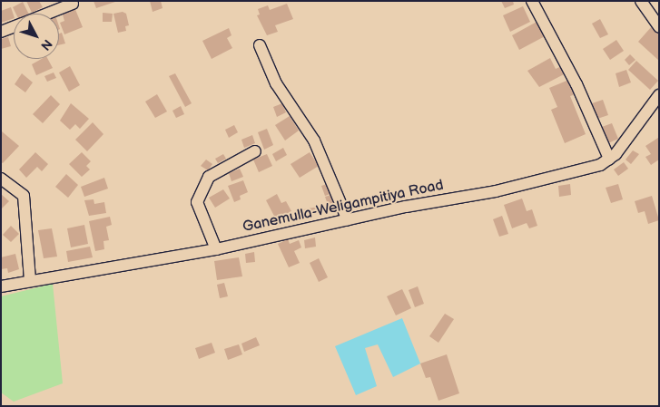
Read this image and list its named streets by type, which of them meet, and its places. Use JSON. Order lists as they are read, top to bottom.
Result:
{
  "streets": {
    "street": ["Ganemulla-Weligampitiya Road"]
  },
  "north": "bottom right"
}
